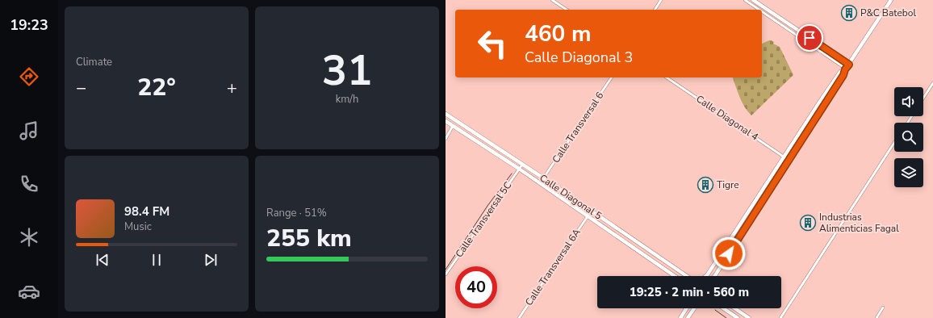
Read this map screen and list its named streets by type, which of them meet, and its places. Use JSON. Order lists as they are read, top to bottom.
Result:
{
  "streets": {
    "street": [
      "Calle Diagonal 4",
      "Calle Transversal 6",
      "Calle Diagonal 5",
      "Calle Transversal 5C",
      "Calle Transversal 6A"
    ]
  },
  "crossings": [
    ["Calle Transversal 6", "Calle Diagonal 5"],
    ["Calle Diagonal 5", "Calle Transversal 5C"],
    ["Calle Diagonal 5", "Calle Transversal 6A"]
  ],
  "places": {
    "building": ["P&C Batebol", "Tigre", "Industrias Alimenticias Fagal"]
  },
  "page": {
    "tabs": "19:23",
    "tile": [
      "Climate",
      ["31", "km/h"],
      ["Range · 51%", "255 km"]
    ],
    "turn": ["460 m", "Calle Diagonal 3"],
    "heat": ["−", "22°", "+"],
    "song": ["98.4 FM", "Music"],
    "limit": "40",
    "trip": "19:25 · 2 min · 560 m"
  }
}
